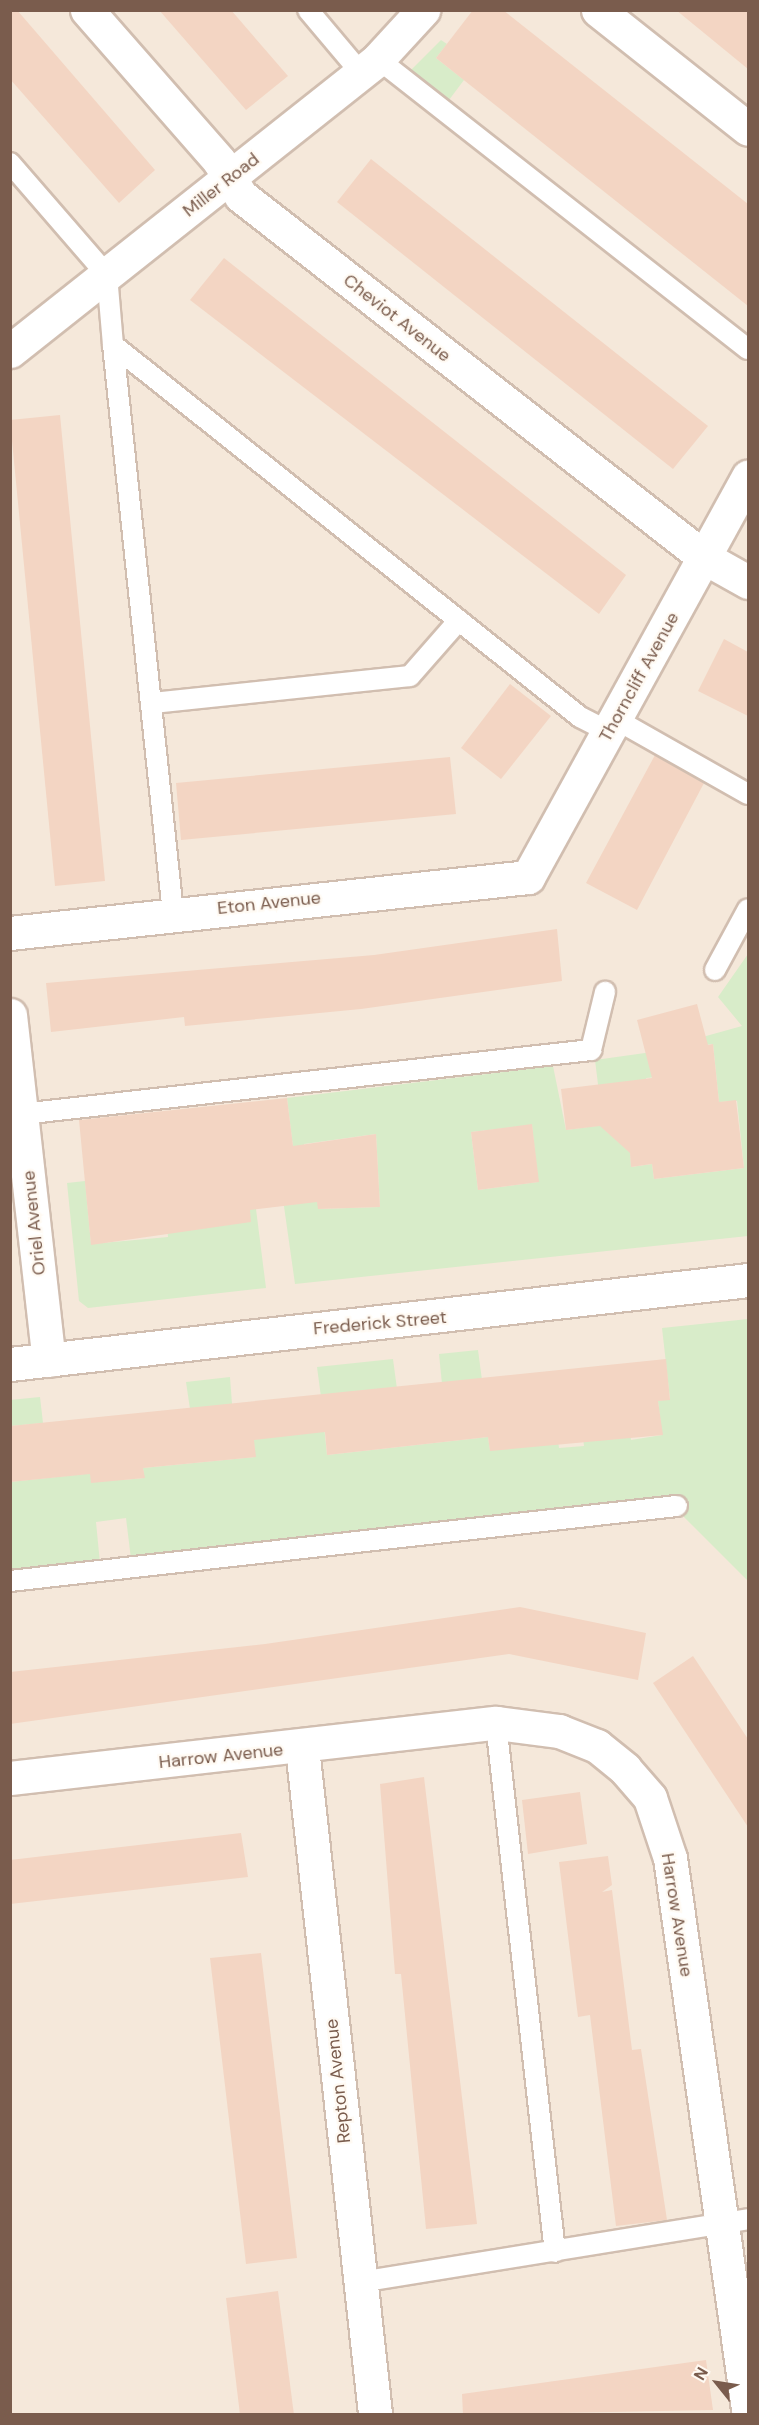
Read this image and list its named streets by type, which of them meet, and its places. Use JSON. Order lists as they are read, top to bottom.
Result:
{
  "streets": {
    "street": [
      "Miller Road",
      "Cheviot Avenue",
      "Thorncliff Avenue",
      "Eton Avenue",
      "Oriel Avenue",
      "Frederick Street",
      "Harrow Avenue",
      "Repton Avenue"
    ]
  },
  "crossings": [
    ["Miller Road", "Cheviot Avenue"],
    ["Cheviot Avenue", "Thorncliff Avenue"],
    ["Thorncliff Avenue", "Eton Avenue"],
    ["Oriel Avenue", "Frederick Street"],
    ["Harrow Avenue", "Repton Avenue"]
  ],
  "north": "top left"
}
